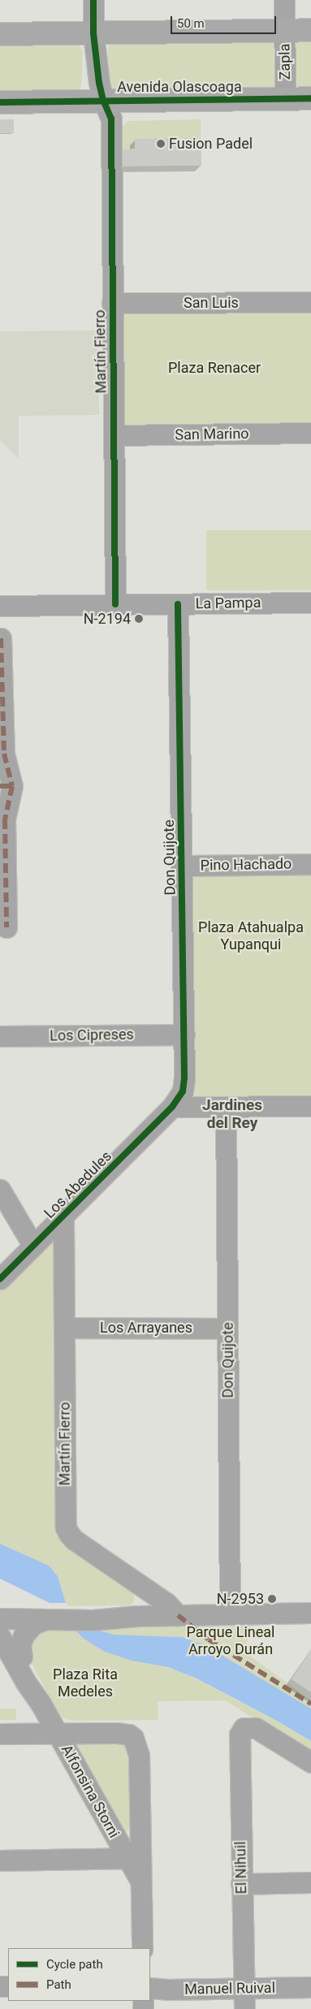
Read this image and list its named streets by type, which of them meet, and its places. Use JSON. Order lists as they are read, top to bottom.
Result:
{
  "streets": {
    "main road": ["Avenida Olascoaga"],
    "street": [
      "Zapla",
      "San Luis",
      "Martín Fierro",
      "San Marino",
      "La Pampa",
      "Don Quijote",
      "Pino Hachado",
      "Los Cipreses",
      "Los Abedules",
      "Los Arrayanes",
      "Alfonsina Storni",
      "El Nihuil",
      "Manuel Ruival"
    ]
  },
  "crossings": [
    ["Zapla", "Avenida Olascoaga"],
    ["Avenida Olascoaga", "Martín Fierro"],
    ["San Luis", "Martín Fierro"],
    ["Martín Fierro", "San Marino"],
    ["Martín Fierro", "La Pampa"],
    ["Martín Fierro", "Los Abedules"],
    ["Martín Fierro", "Los Arrayanes"],
    ["La Pampa", "Don Quijote"],
    ["Don Quijote", "Pino Hachado"],
    ["Don Quijote", "Los Cipreses"],
    ["Don Quijote", "Los Abedules"],
    ["Don Quijote", "Los Arrayanes"],
    ["El Nihuil", "Manuel Ruival"]
  ],
  "districts": ["Jardines del Rey"],
  "parks": [
    "Plaza Renacer",
    "Plaza Atahualpa Yupanqui",
    "Parque Lineal Arroyo Durán",
    "Plaza Rita Medeles"
  ],
  "places": ["Fusion Padel", "N-2194", "N-2953"],
  "legend": ["Cycle path", "Path"],
  "scale_bar": "50 m"
}
